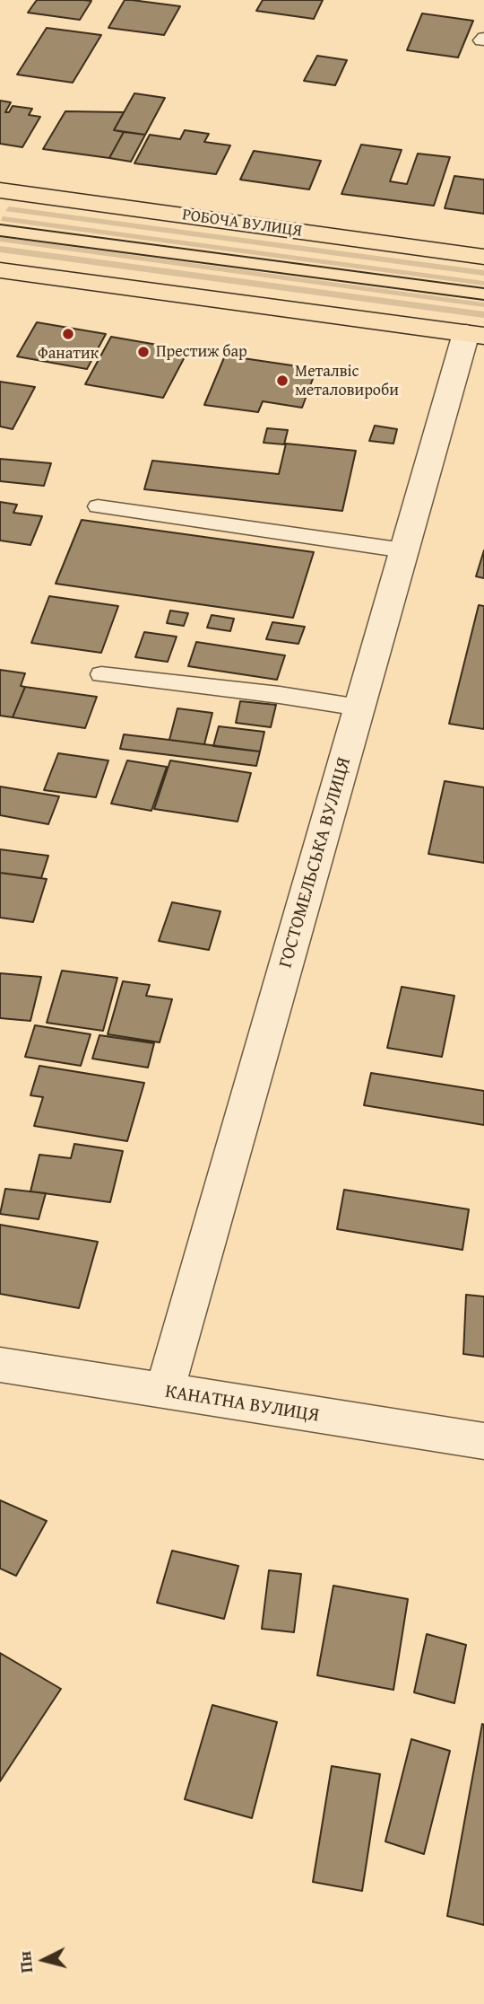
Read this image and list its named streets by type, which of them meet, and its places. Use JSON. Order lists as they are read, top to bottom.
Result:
{
  "streets": {
    "main road": ["РОБОЧА ВУЛИЦЯ"],
    "street": ["ГОСТОМЕЛЬСЬКА ВУЛИЦЯ", "КАНАТНА ВУЛИЦЯ"]
  },
  "crossings": [
    ["ГОСТОМЕЛЬСЬКА ВУЛИЦЯ", "КАНАТНА ВУЛИЦЯ"]
  ],
  "places": ["Фанатик", "Престиж бар", "Металвіс металовироби"],
  "north": "left"
}
